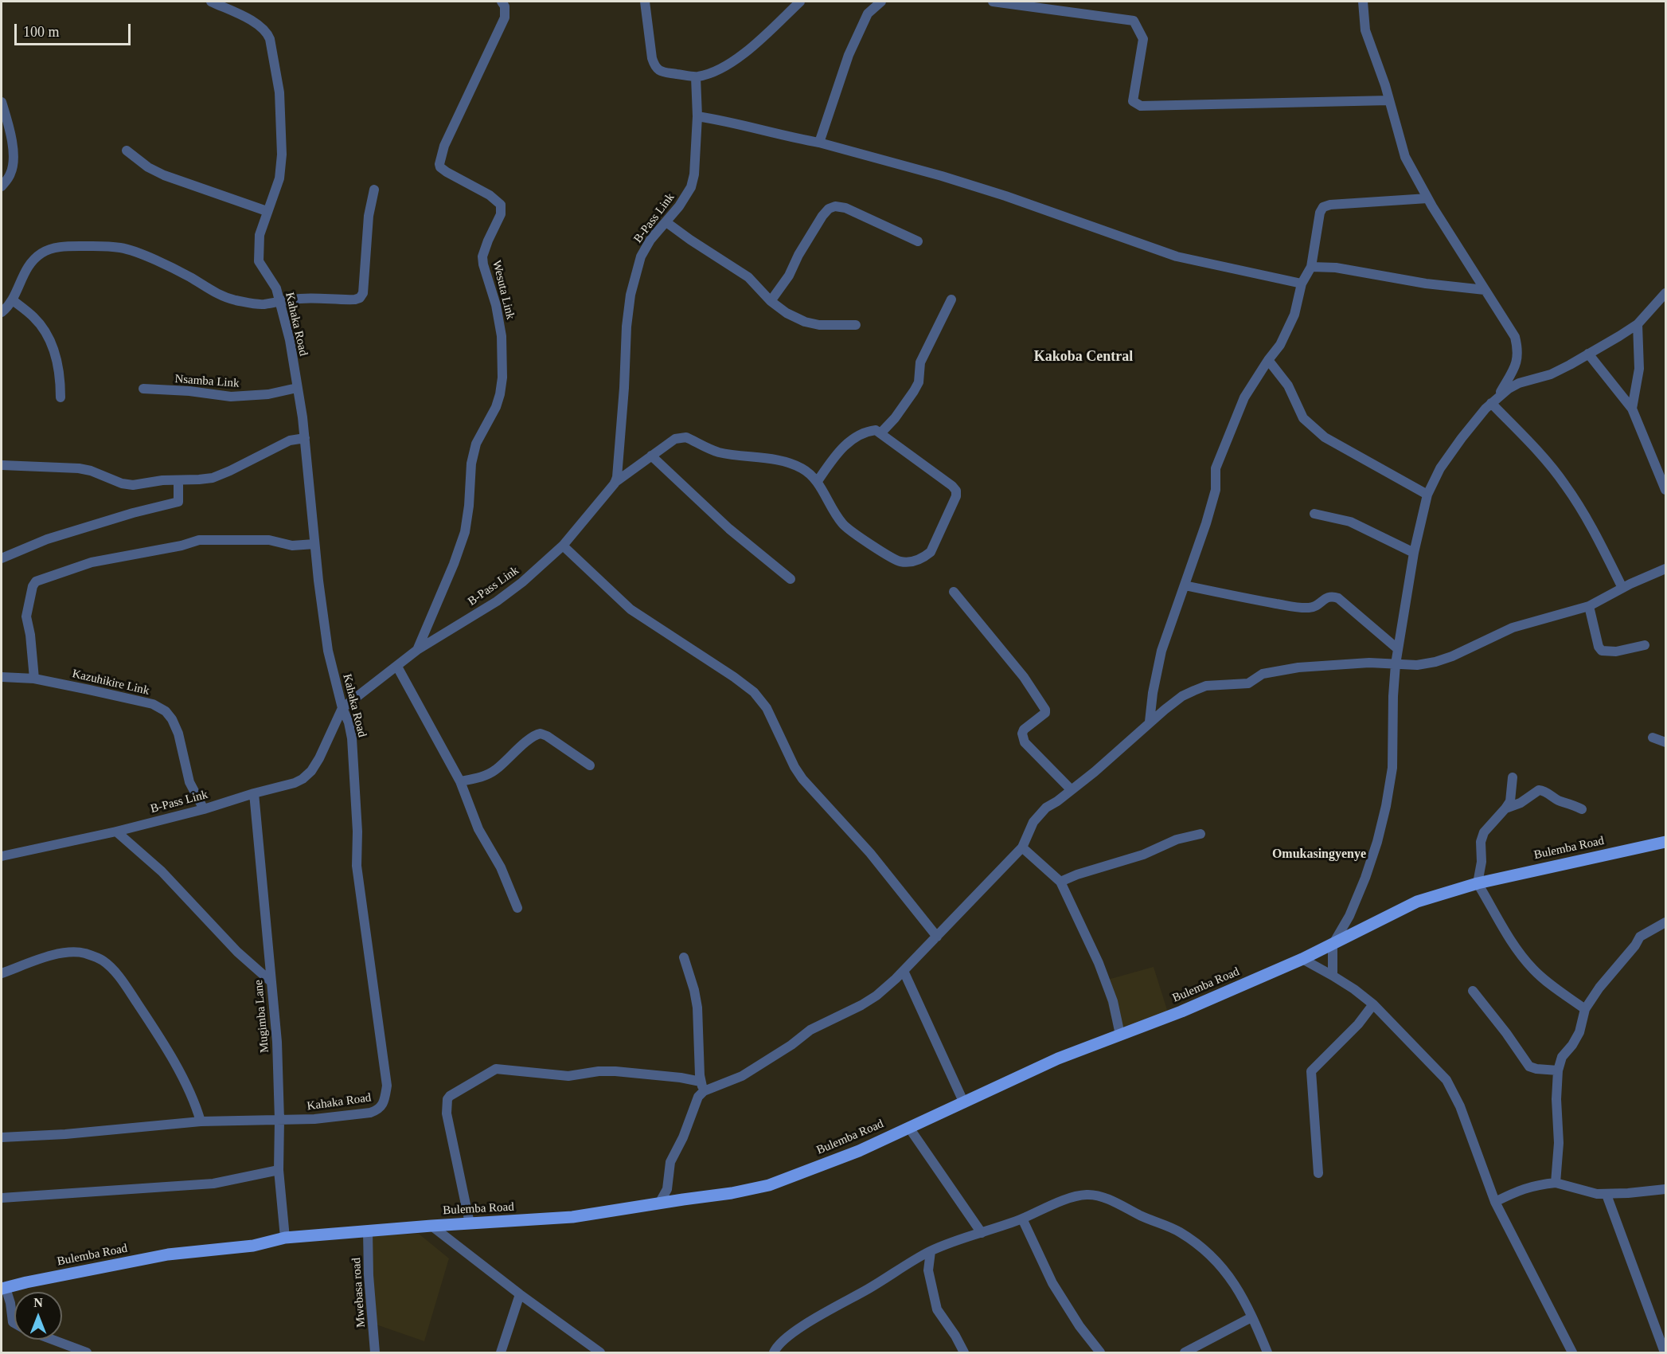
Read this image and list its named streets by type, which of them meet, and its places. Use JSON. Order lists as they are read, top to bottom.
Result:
{
  "streets": {
    "main road": ["Bulemba Road"],
    "street": [
      "B-Pass Link",
      "Wesuta Link",
      "Kahaka Road",
      "Nsamba Link",
      "Kazuhikire Link",
      "Mugimba Lane",
      "Mwebasa road"
    ]
  },
  "crossings": [
    ["B-Pass Link", "Wesuta Link"],
    ["B-Pass Link", "Kahaka Road"],
    ["B-Pass Link", "Kazuhikire Link"],
    ["B-Pass Link", "Mugimba Lane"],
    ["Kahaka Road", "Nsamba Link"],
    ["Kahaka Road", "Mugimba Lane"],
    ["Bulemba Road", "Mugimba Lane"],
    ["Bulemba Road", "Mwebasa road"]
  ],
  "districts": ["Kakoba Central", "Omukasingyenye"],
  "scale_bar": "100 m",
  "north": "top"
}
